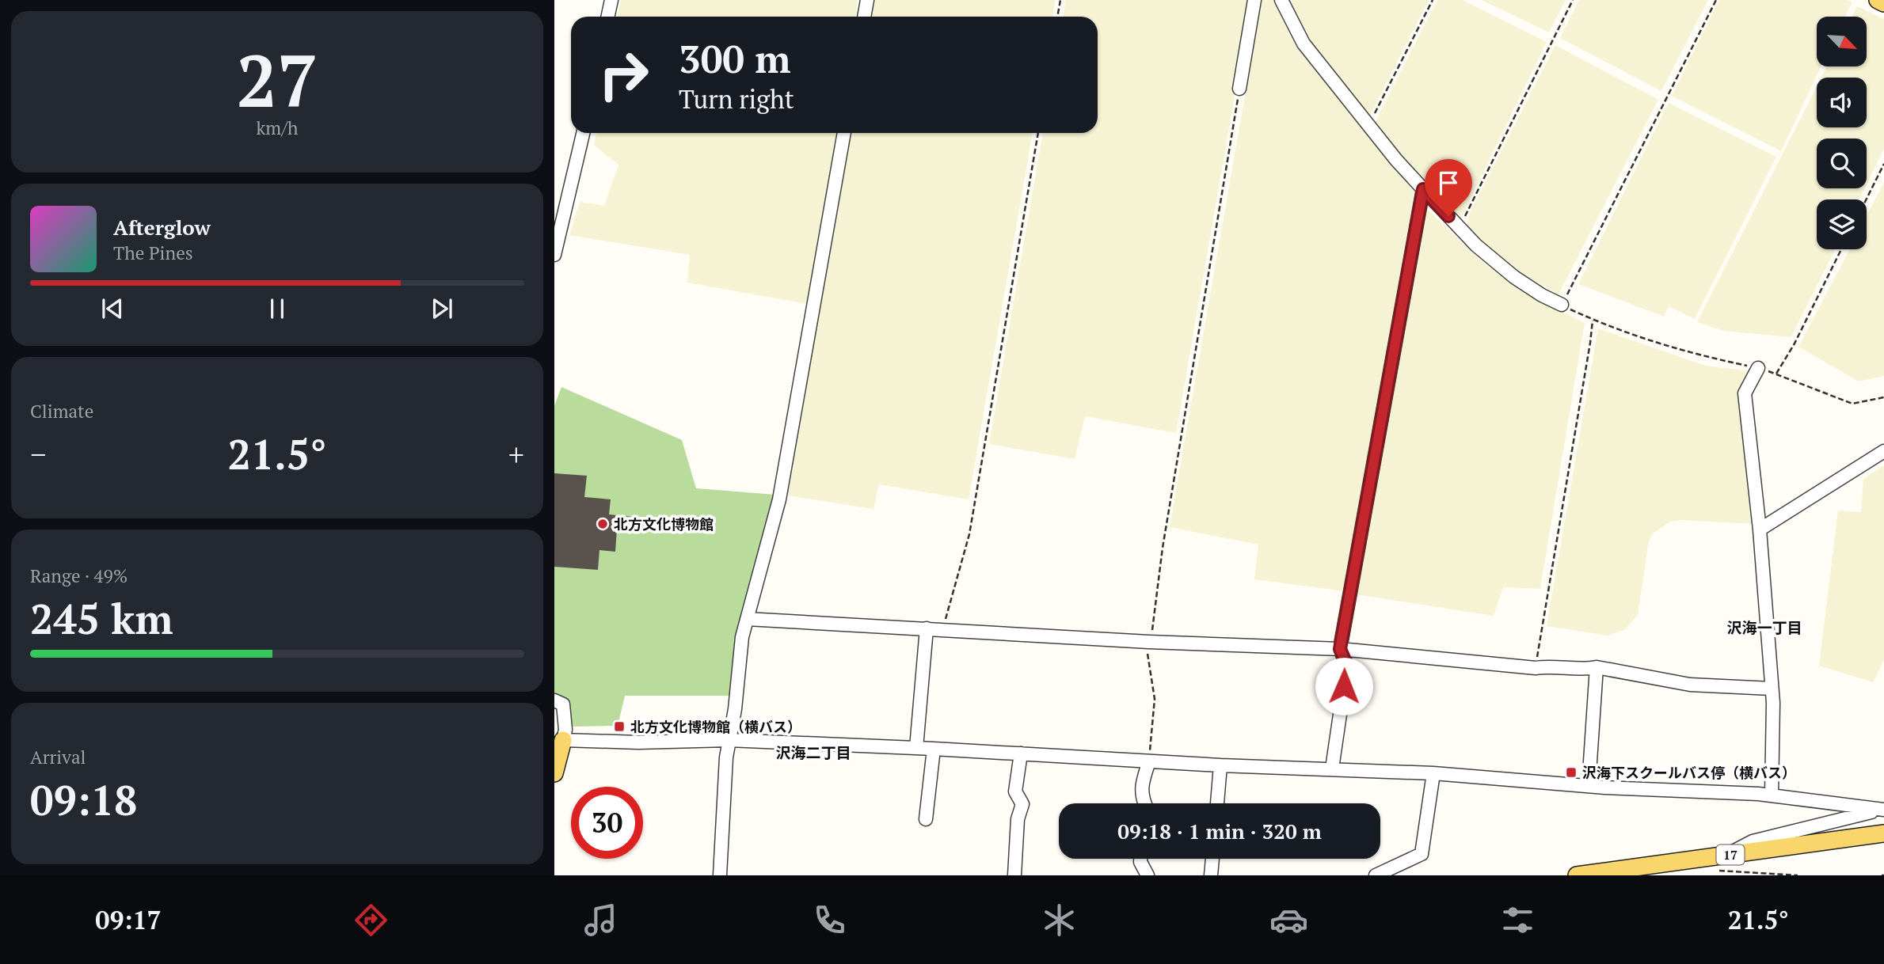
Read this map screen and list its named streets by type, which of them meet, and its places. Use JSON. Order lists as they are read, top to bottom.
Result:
{
  "streets": {
    "main road": ["17"]
  },
  "districts": ["沢海一丁目", "沢海二丁目"],
  "places": {
    "other": ["北方文化博物館"],
    "transit": ["北方文化博物館（横バス）", "沢海下スクールバス停（横バス）"]
  },
  "north": "bottom right",
  "page": {
    "tile": [
      ["27", "km/h"],
      "Climate",
      ["Range · 49%", "245 km"],
      ["Arrival", "09:18"]
    ],
    "turn": ["300 m", "Turn right"],
    "song": ["Afterglow", "The Pines"],
    "heat": ["−", "21.5°", "+"],
    "limit": "30",
    "trip": "09:18 · 1 min · 320 m",
    "tabs": ["09:17", "21.5°"]
  }
}
